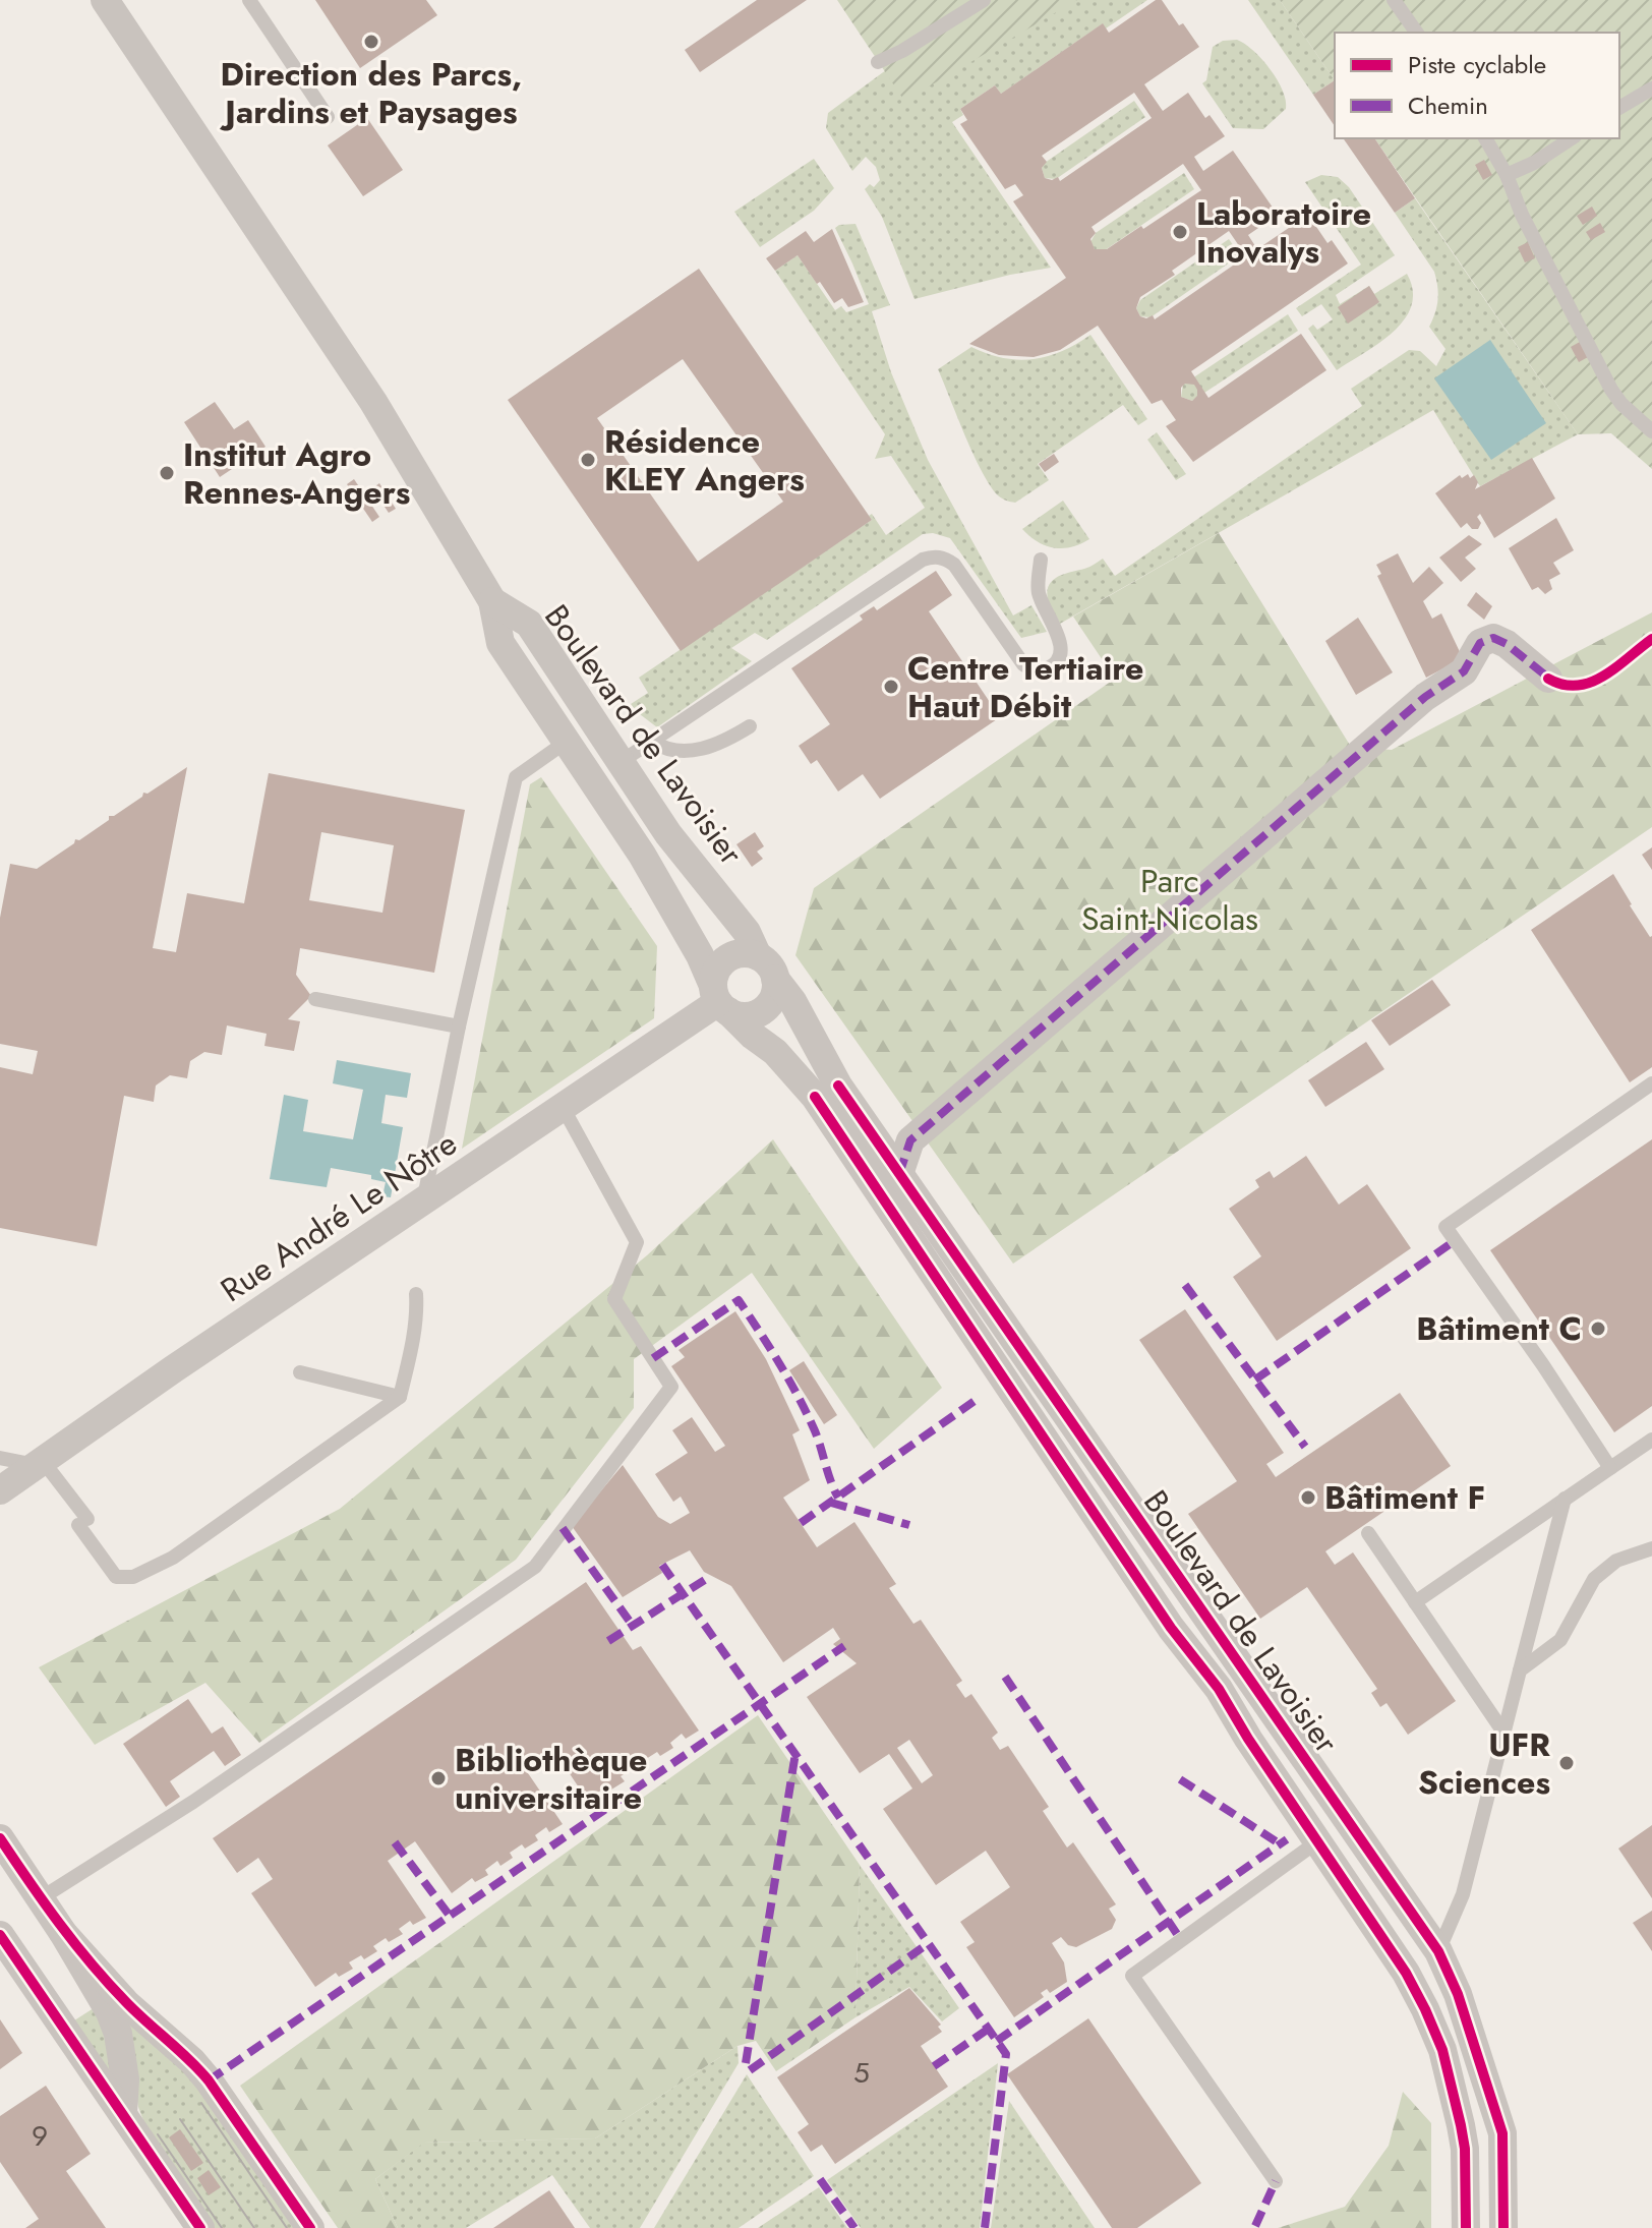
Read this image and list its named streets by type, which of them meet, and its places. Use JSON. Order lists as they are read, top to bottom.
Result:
{
  "streets": {
    "street": ["Boulevard de Lavoisier", "Rue André Le Nôtre"]
  },
  "crossings": [
    ["Boulevard de Lavoisier", "Rue André Le Nôtre"]
  ],
  "parks": ["Parc Saint-Nicolas"],
  "places": [
    "Direction des Parcs, Jardins et Paysages",
    "Laboratoire Inovalys",
    "Résidence KLEY Angers",
    "Institut Agro Rennes-Angers",
    "Centre Tertiaire Haut Débit",
    "Bâtiment C",
    "Bâtiment F",
    "UFR Sciences",
    "Bibliothèque universitaire"
  ],
  "house_numbers": ["5", "9"],
  "legend": ["Piste cyclable", "Chemin"]
}
